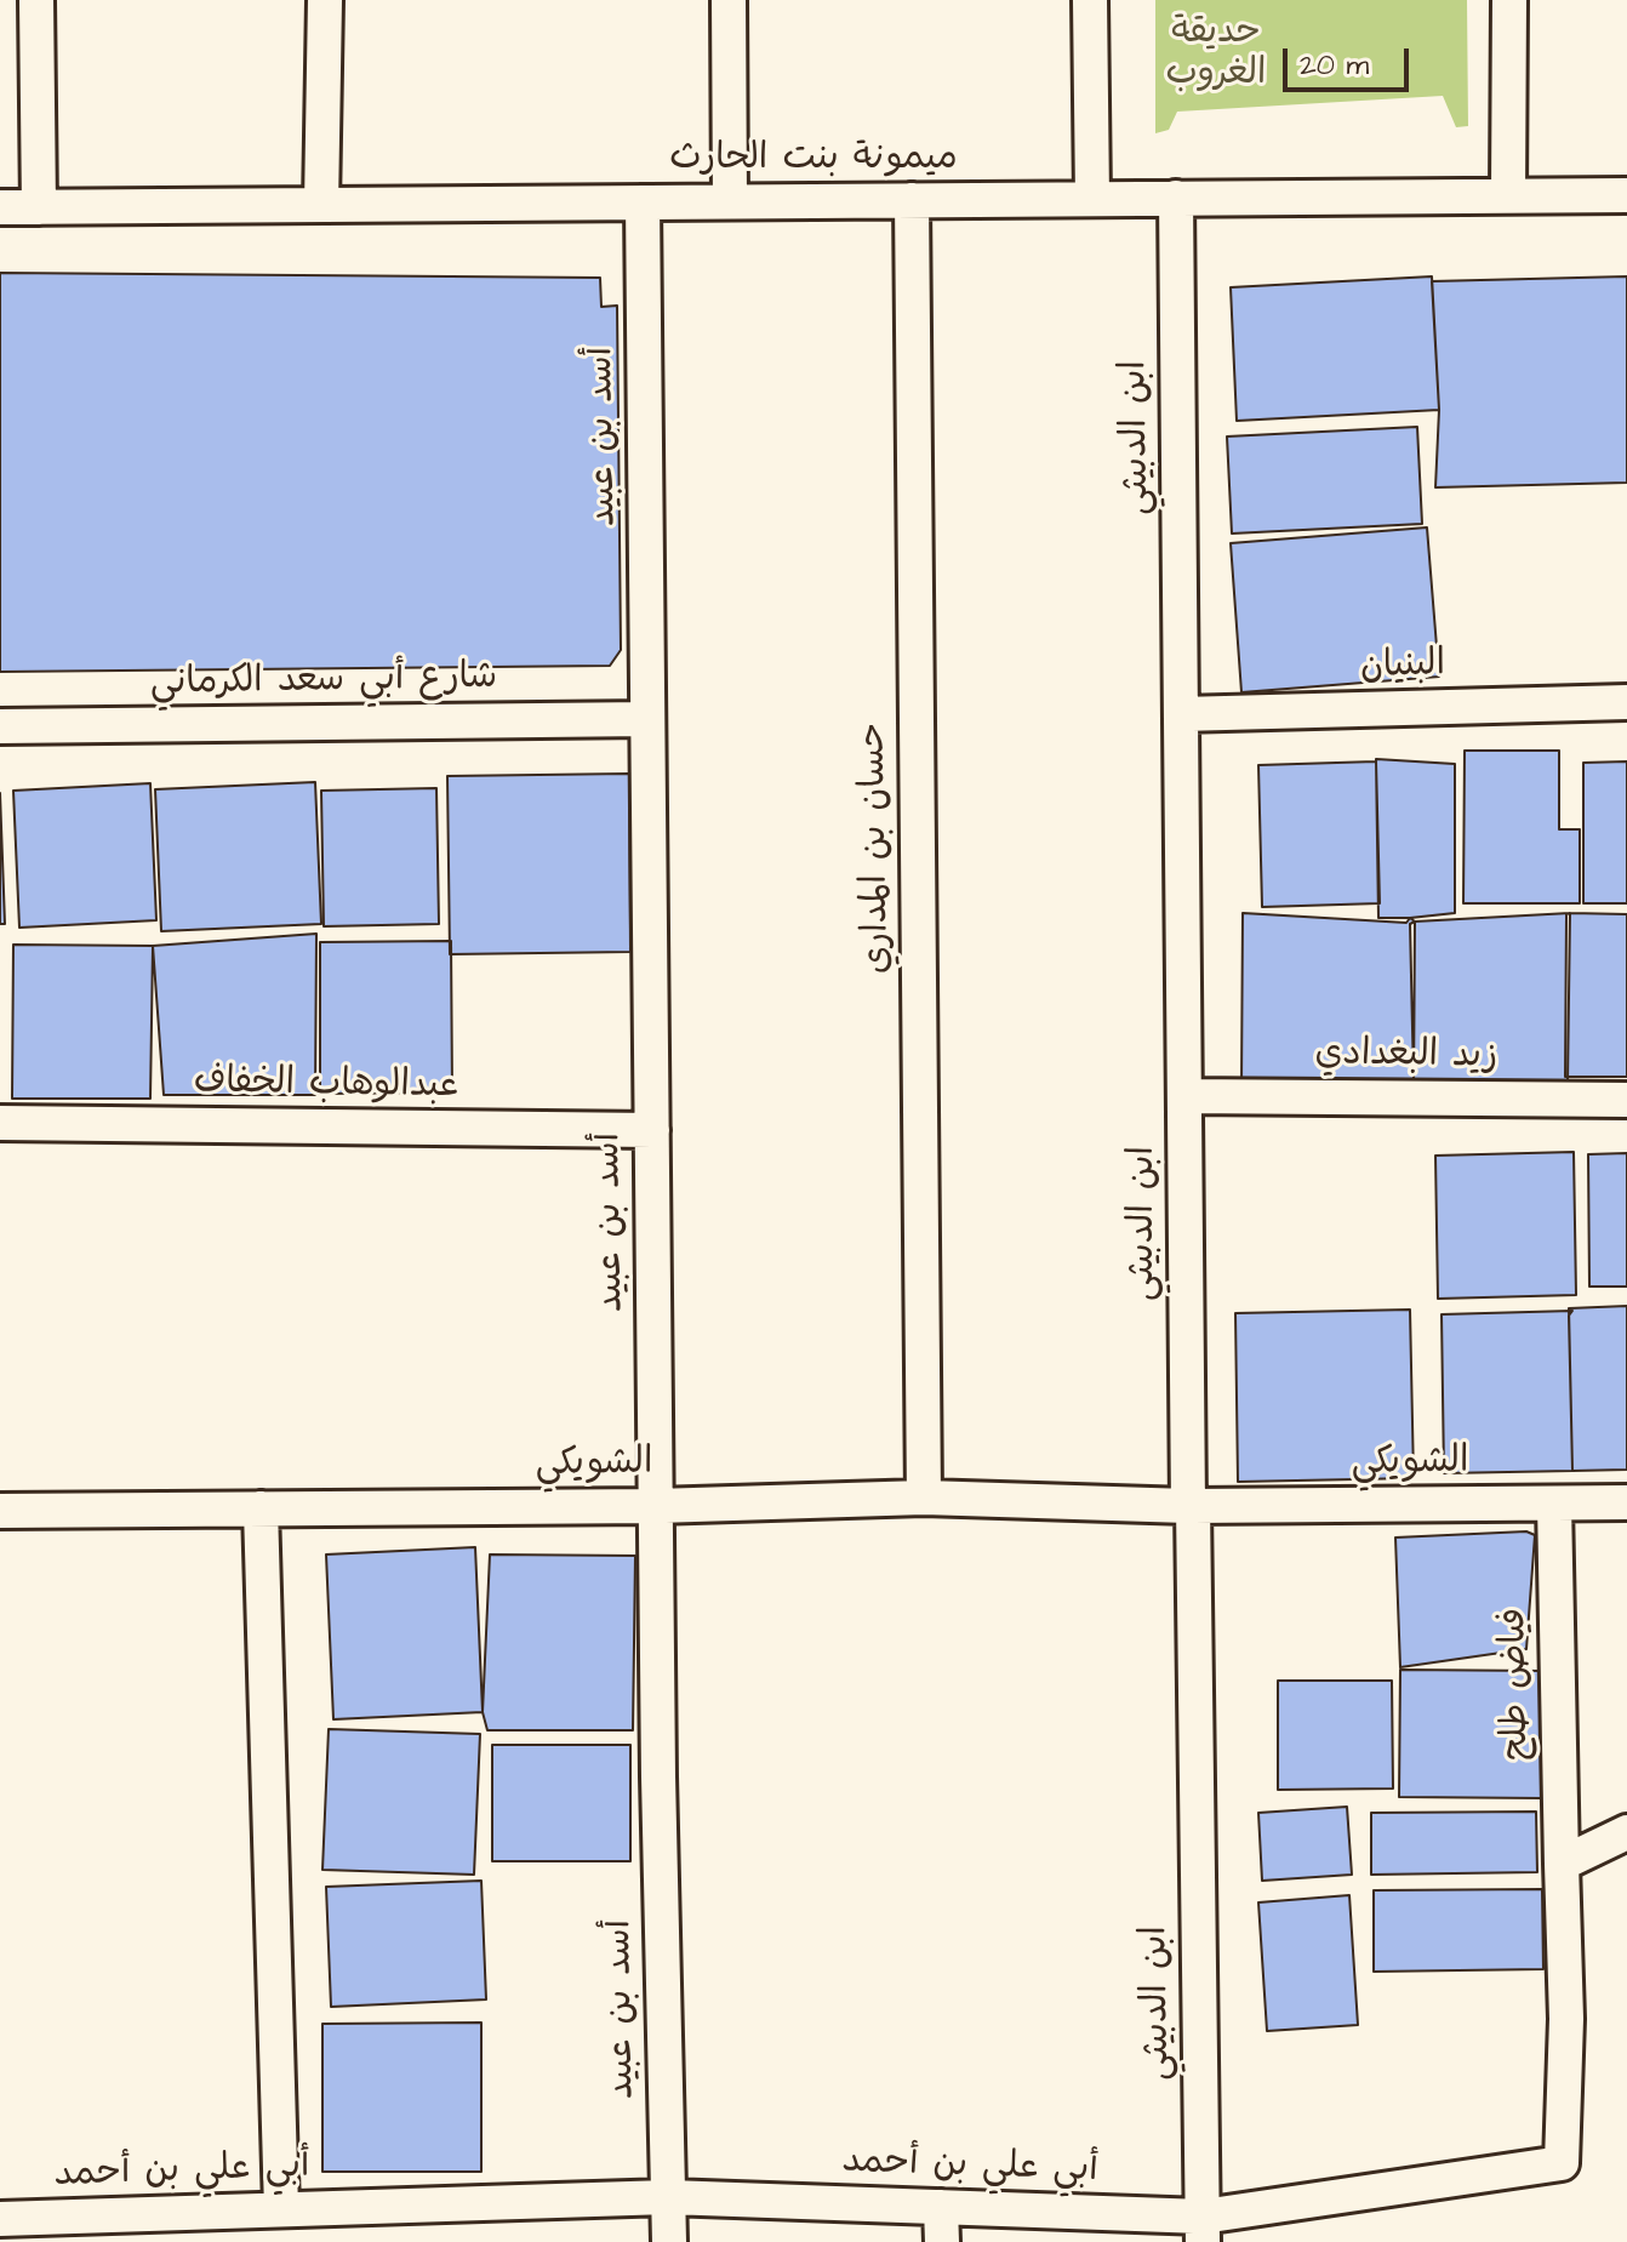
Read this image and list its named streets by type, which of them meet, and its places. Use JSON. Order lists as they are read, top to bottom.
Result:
{
  "streets": {
    "street": [
      "ميمونة بنت الحارث",
      "أسد بن عبيد",
      "ابن الدبيثي",
      "البنيان",
      "شارع أبي سعد الكرماني",
      "حسان بن المداري",
      "زيد البغدادي",
      "عبدالوهاب الخفاف",
      "الشويكي",
      "فياض طلح",
      "أبي علي بن أحمد"
    ]
  },
  "crossings": [
    ["ميمونة بنت الحارث", "أسد بن عبيد"],
    ["ميمونة بنت الحارث", "ابن الدبيثي"],
    ["ميمونة بنت الحارث", "حسان بن المداري"],
    ["أسد بن عبيد", "شارع أبي سعد الكرماني"],
    ["أسد بن عبيد", "عبدالوهاب الخفاف"],
    ["أسد بن عبيد", "الشويكي"],
    ["أسد بن عبيد", "أبي علي بن أحمد"],
    ["ابن الدبيثي", "البنيان"],
    ["ابن الدبيثي", "زيد البغدادي"],
    ["ابن الدبيثي", "الشويكي"],
    ["ابن الدبيثي", "أبي علي بن أحمد"],
    ["حسان بن المداري", "الشويكي"],
    ["الشويكي", "فياض طلح"],
    ["فياض طلح", "أبي علي بن أحمد"]
  ],
  "parks": ["حديقة الغروب"],
  "scale_bar": "20 m"
}
